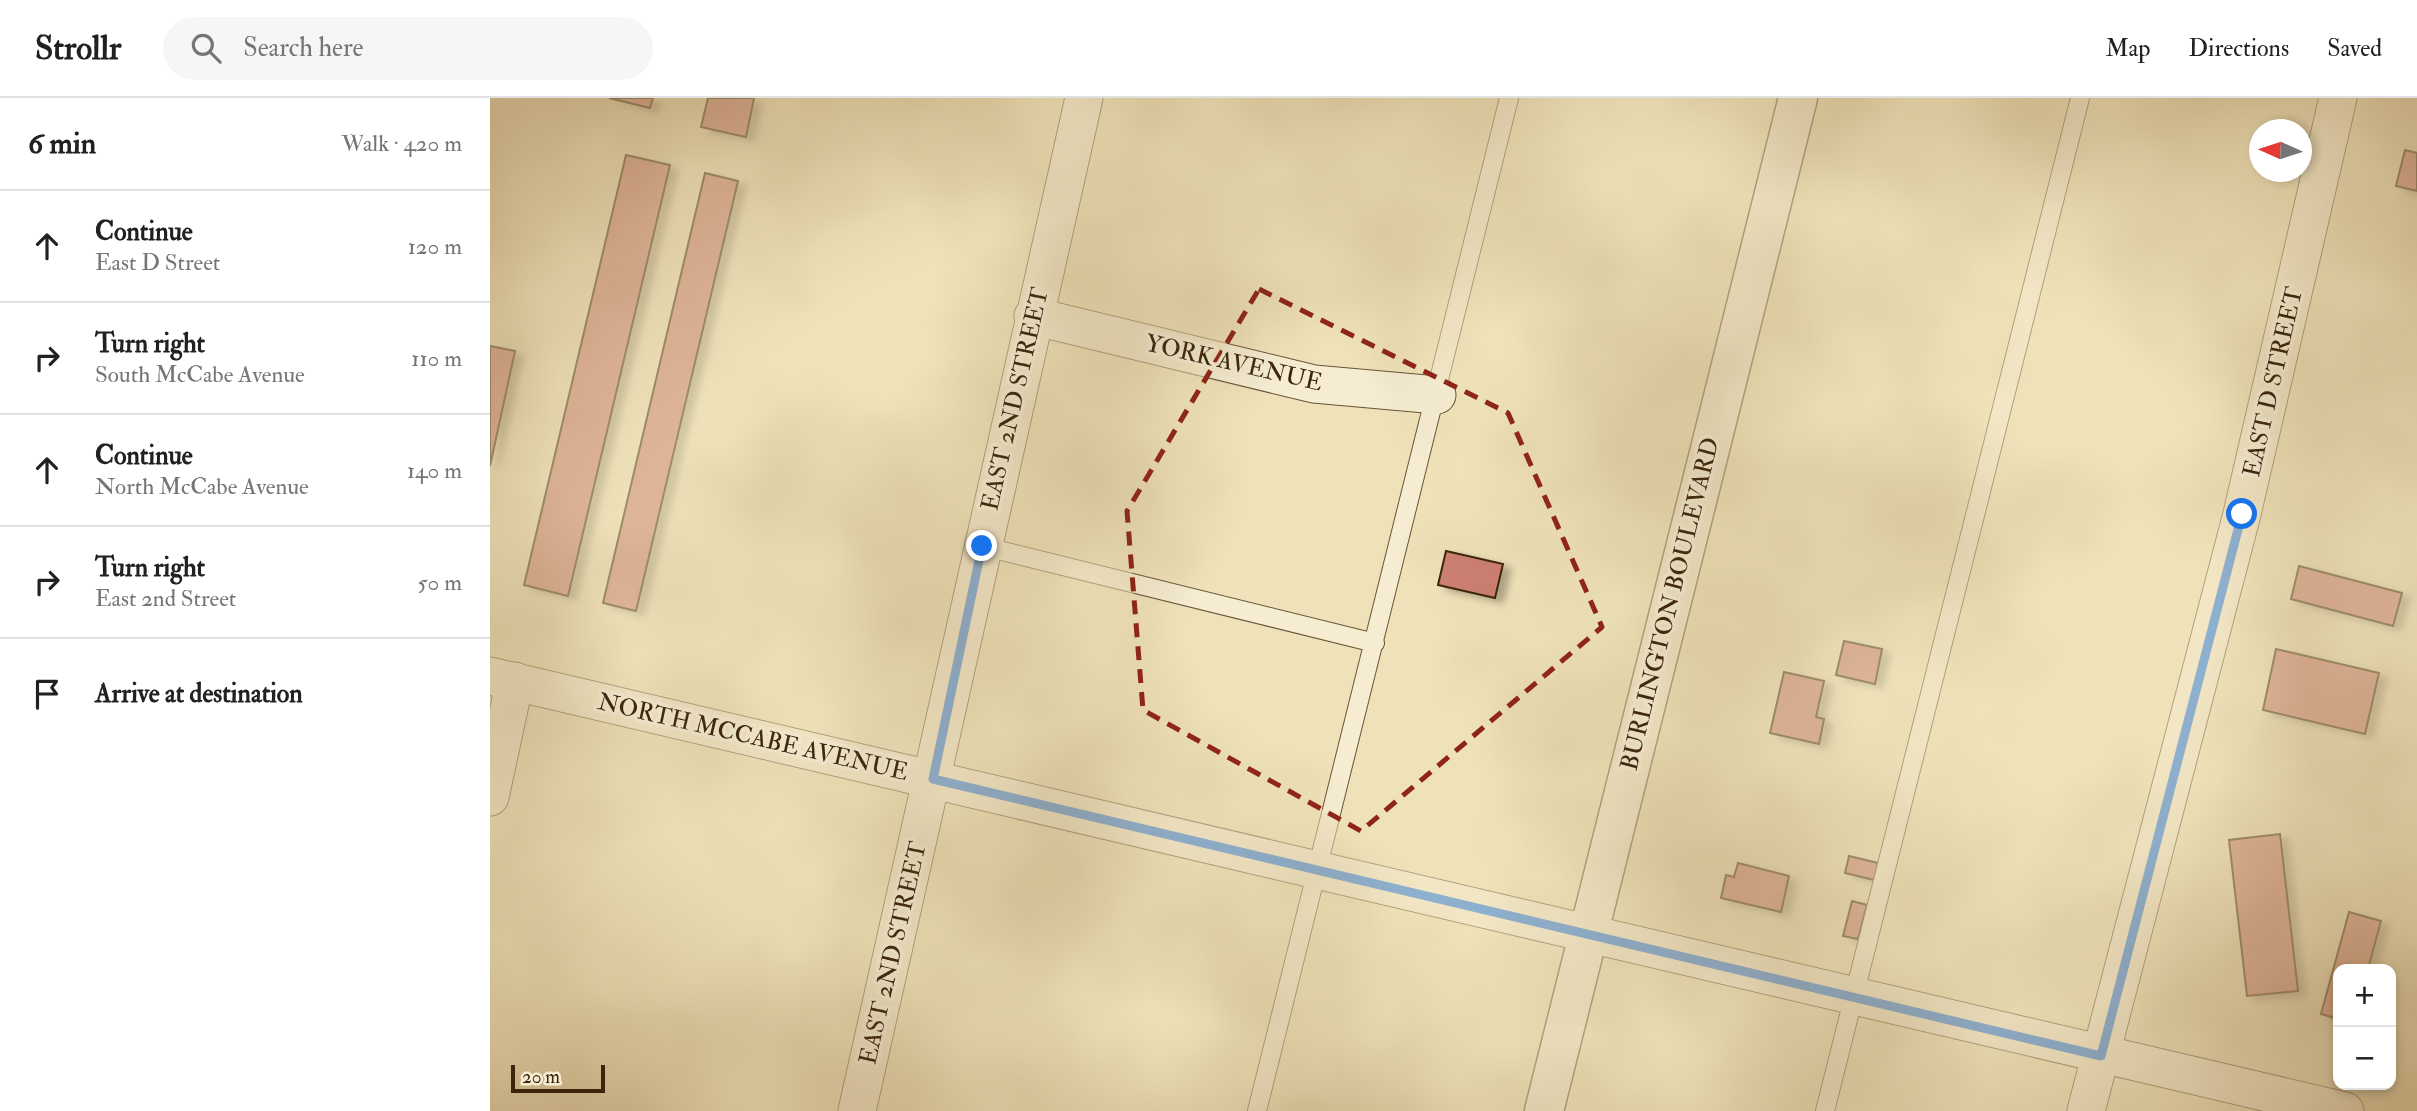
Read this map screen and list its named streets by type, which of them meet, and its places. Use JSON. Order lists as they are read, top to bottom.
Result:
{
  "streets": {
    "street": [
      "YORK AVENUE",
      "EAST D STREET",
      "EAST 2ND STREET",
      "BURLINGTON BOULEVARD",
      "NORTH MCCABE AVENUE"
    ]
  },
  "crossings": [
    ["YORK AVENUE", "EAST 2ND STREET"],
    ["EAST D STREET", "NORTH MCCABE AVENUE"],
    ["EAST 2ND STREET", "NORTH MCCABE AVENUE"],
    ["BURLINGTON BOULEVARD", "NORTH MCCABE AVENUE"]
  ],
  "scale_bar": "20 m",
  "north": "left",
  "page": {
    "header": "Strollr",
    "search": "Search here",
    "nav": ["Map", "Directions", "Saved"],
    "heading": ["6 min", "Walk · 420 m"],
    "list": [
      ["Continue", "East D Street", "120 m"],
      ["Turn right", "South McCabe Avenue", "110 m"],
      ["Continue", "North McCabe Avenue", "140 m"],
      ["Turn right", "East 2nd Street", "50 m"],
      "Arrive at destination"
    ],
    "map_buttons": ["+", "−"],
    "scale": "20 m"
  }
}
